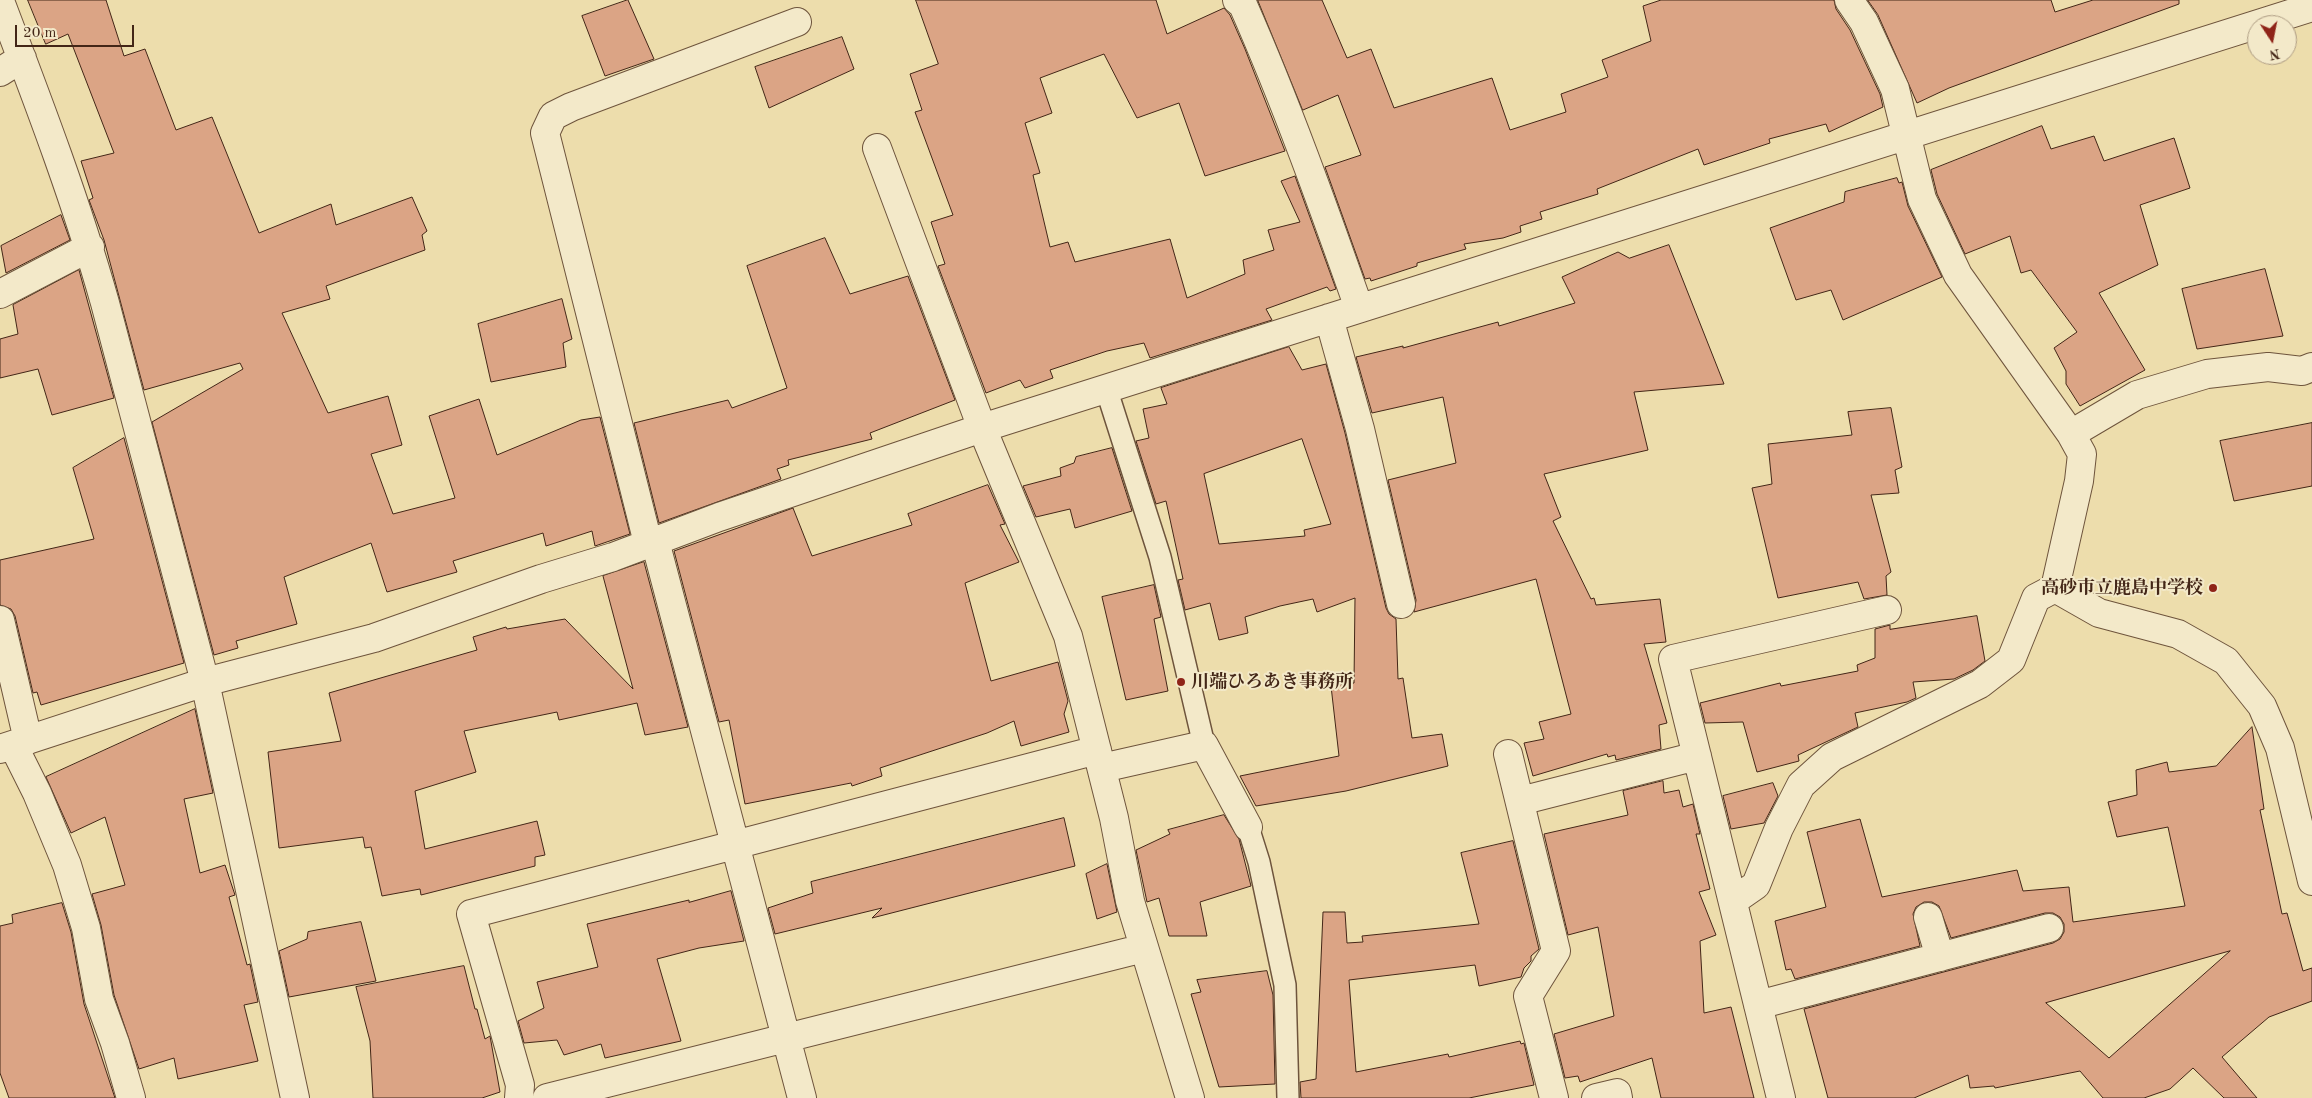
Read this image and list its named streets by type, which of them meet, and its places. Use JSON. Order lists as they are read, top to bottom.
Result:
{
  "places": ["高砂市立鹿島中学校", "川端ひろあき事務所"],
  "scale_bar": "20 m",
  "north": "bottom"
}
